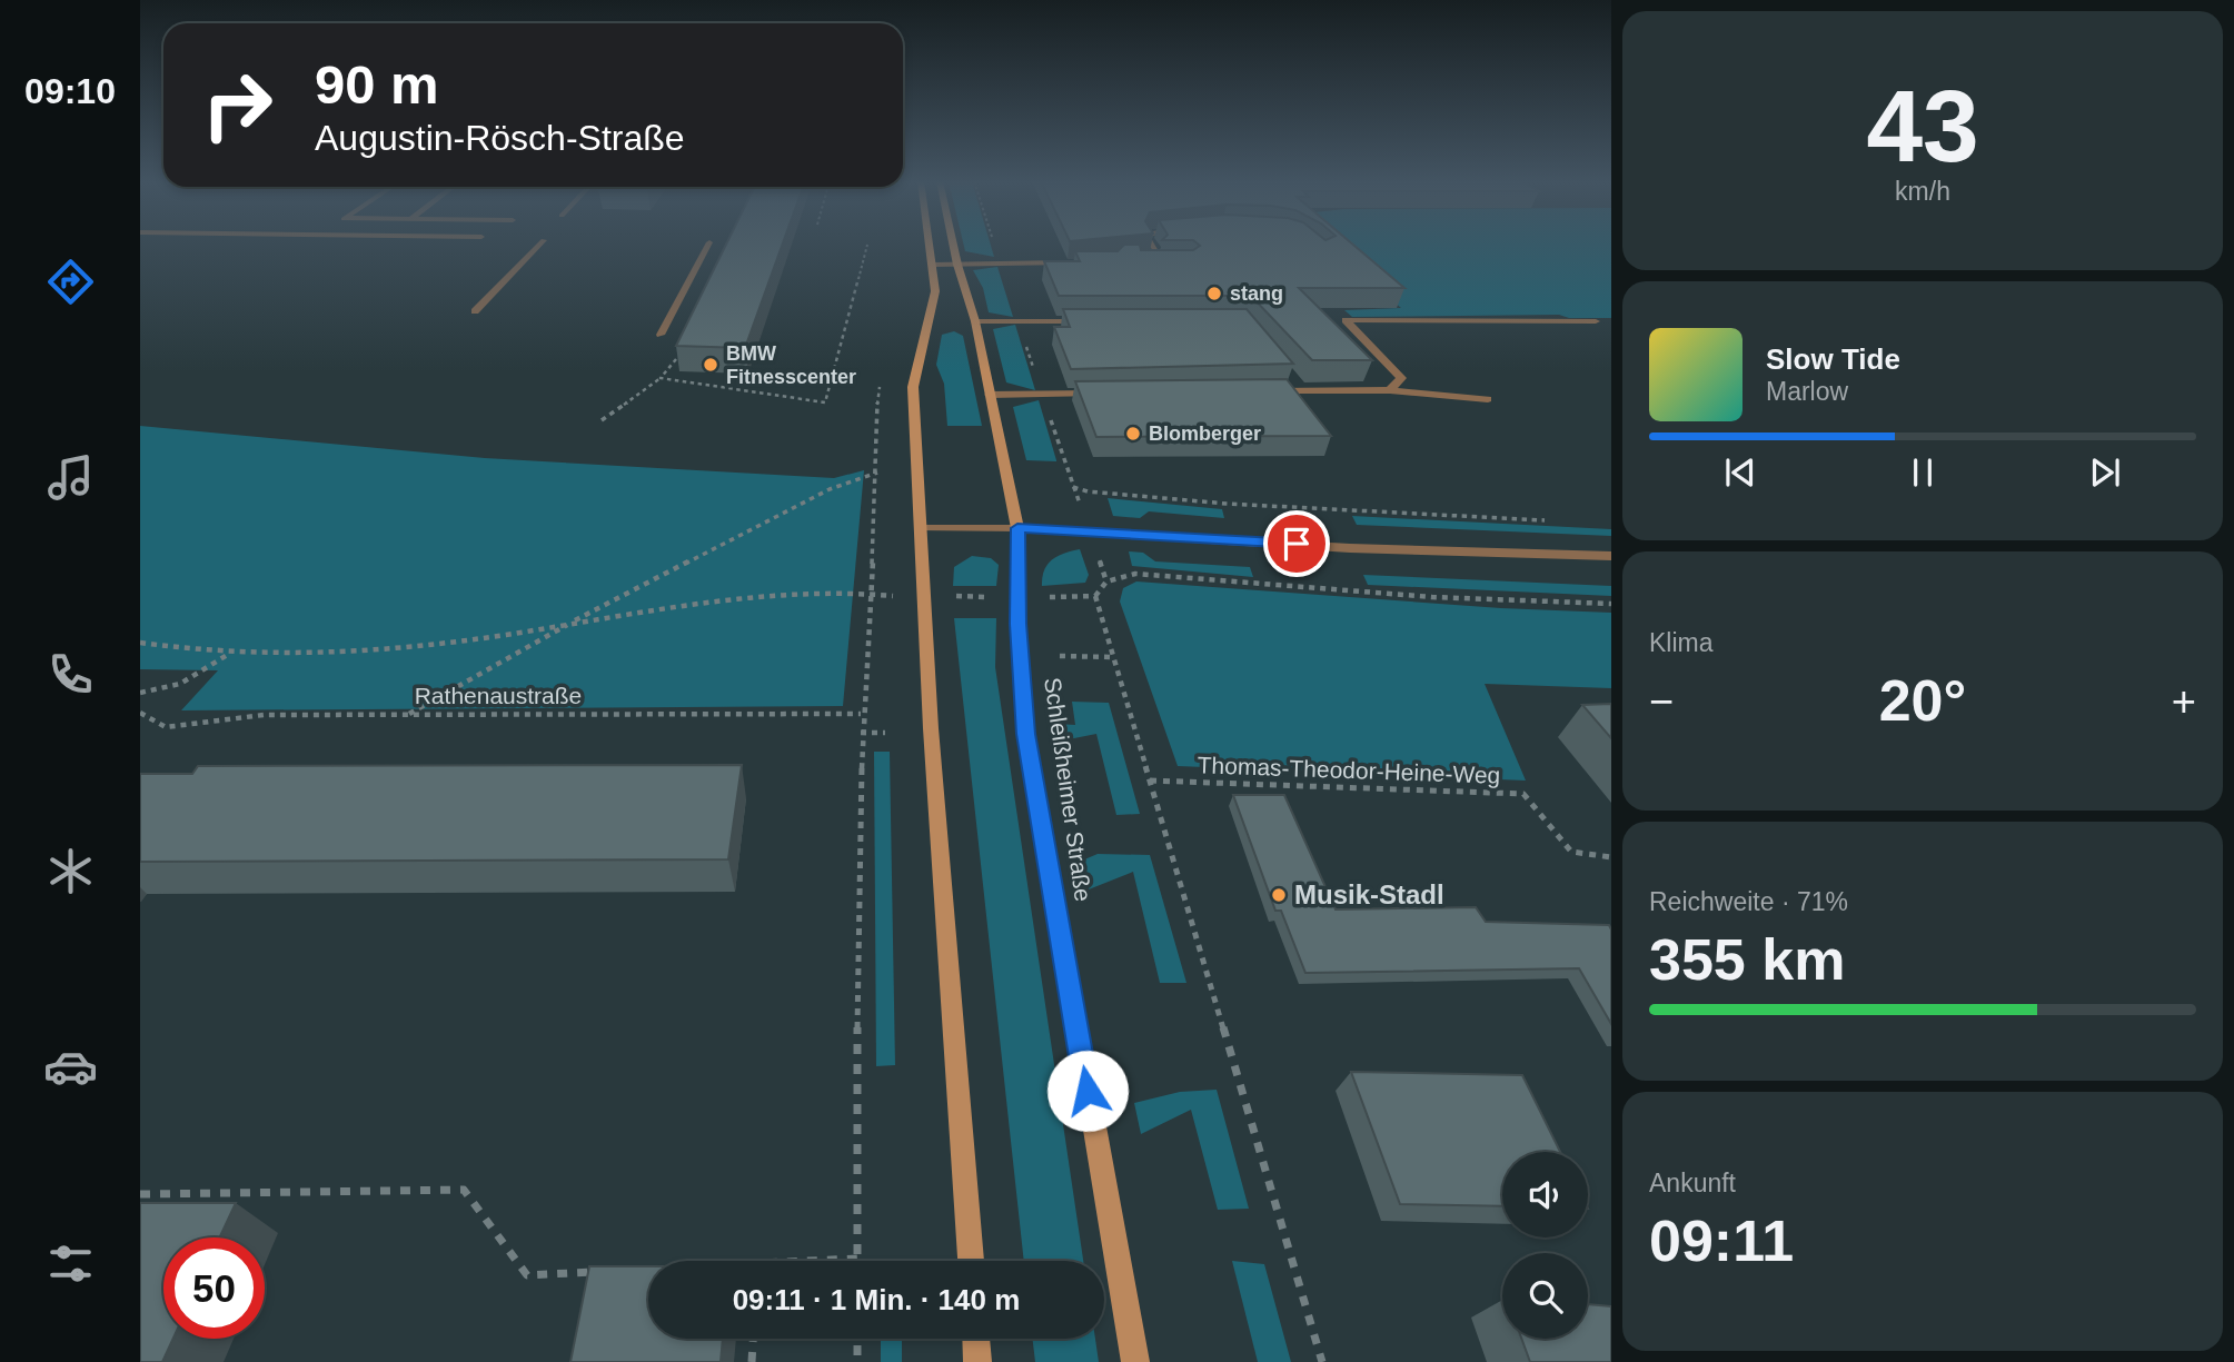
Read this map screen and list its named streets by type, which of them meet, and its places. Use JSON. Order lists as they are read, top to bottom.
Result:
{
  "streets": {
    "main road": ["Schleißheimer Straße"],
    "path": ["Rathenaustraße", "Thomas-Theodor-Heine-Weg"]
  },
  "places": [
    "stang",
    "BMW Fitnesscenter",
    "Blomberger",
    "Musik-Stadl"
  ],
  "page": {
    "tabs": "09:10",
    "tile": [
      ["43", "km/h"],
      "Klima",
      ["Reichweite · 71%", "355 km"],
      ["Ankunft", "09:11"]
    ],
    "turn": ["90 m", "Augustin-Rösch-Straße"],
    "song": ["Slow Tide", "Marlow"],
    "heat": ["−", "20°", "+"],
    "limit": "50",
    "trip": "09:11 · 1 Min. · 140 m"
  }
}
